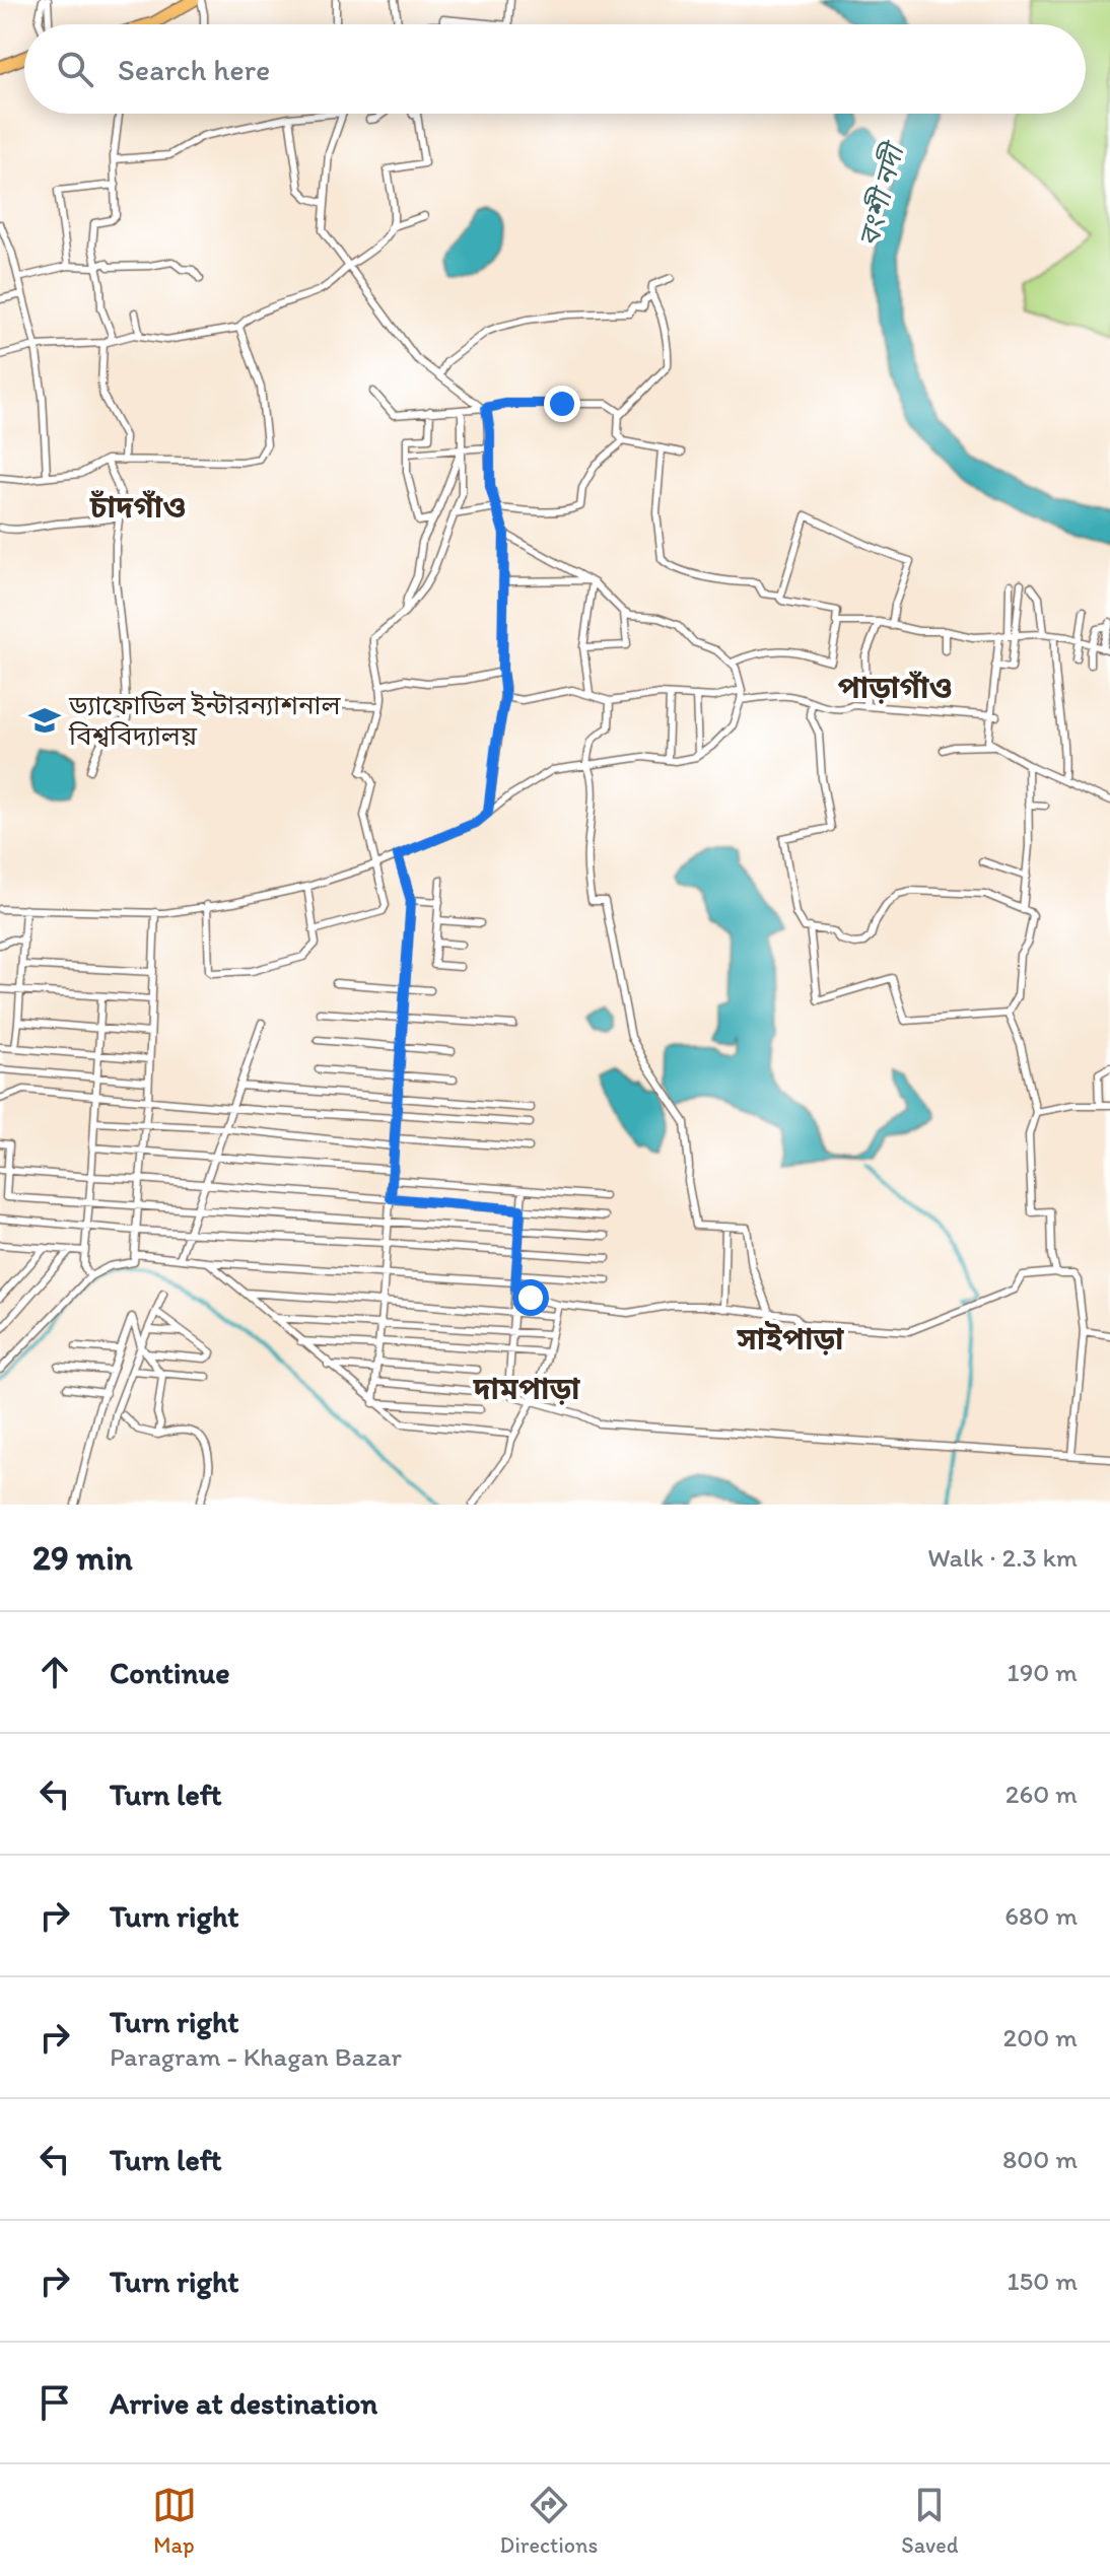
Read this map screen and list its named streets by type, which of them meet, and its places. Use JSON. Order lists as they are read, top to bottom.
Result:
{
  "districts": [
    "চাঁদগাঁও",
    "পাড়াগাঁও",
    "সাইপাড়া",
    "দামপাড়া"
  ],
  "water": ["বংশী নদী"],
  "places": {
    "school or university": ["ড্যাফোডিল ইন্টারন্যাশনাল বিশ্ববিদ্যালয়"]
  },
  "page": {
    "search": "Search here",
    "heading": ["29 min", "Walk · 2.3 km"],
    "list": [
      ["Continue", "190 m"],
      ["Turn left", "260 m"],
      ["Turn right", "680 m"],
      ["Turn right", "Paragram - Khagan Bazar", "200 m"],
      ["Turn left", "800 m"],
      ["Turn right", "150 m"],
      "Arrive at destination"
    ],
    "nav": ["Map", "Directions", "Saved"]
  }
}
